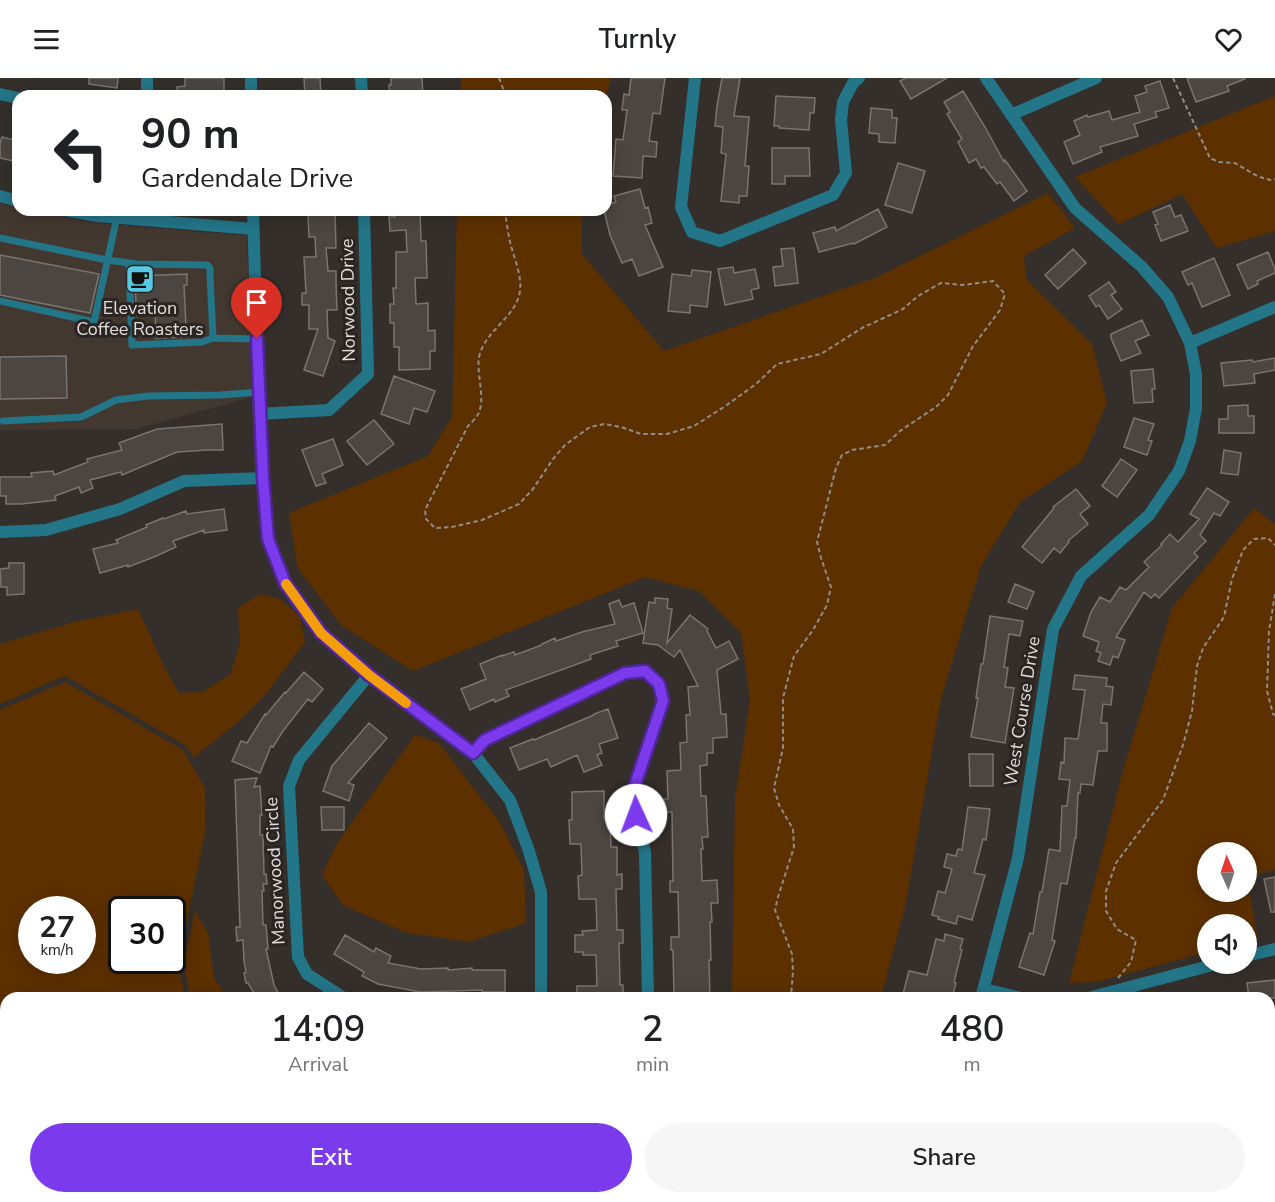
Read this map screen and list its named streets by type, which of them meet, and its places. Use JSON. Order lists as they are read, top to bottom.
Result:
{
  "streets": {
    "street": ["Norwood Drive", "West Course Drive", "Manorwood Circle"]
  },
  "places": {
    "cafe": ["Elevation Coffee Roasters"]
  },
  "north": "top",
  "page": {
    "header": "Turnly",
    "turn": ["90 m", "Gardendale Drive"],
    "speed": "27 km/h",
    "limit": "30",
    "eta": [
      "14:09",
      "Arrival",
      "2",
      "min",
      "480",
      "m"
    ],
    "buttons": ["Exit", "Share"]
  }
}
